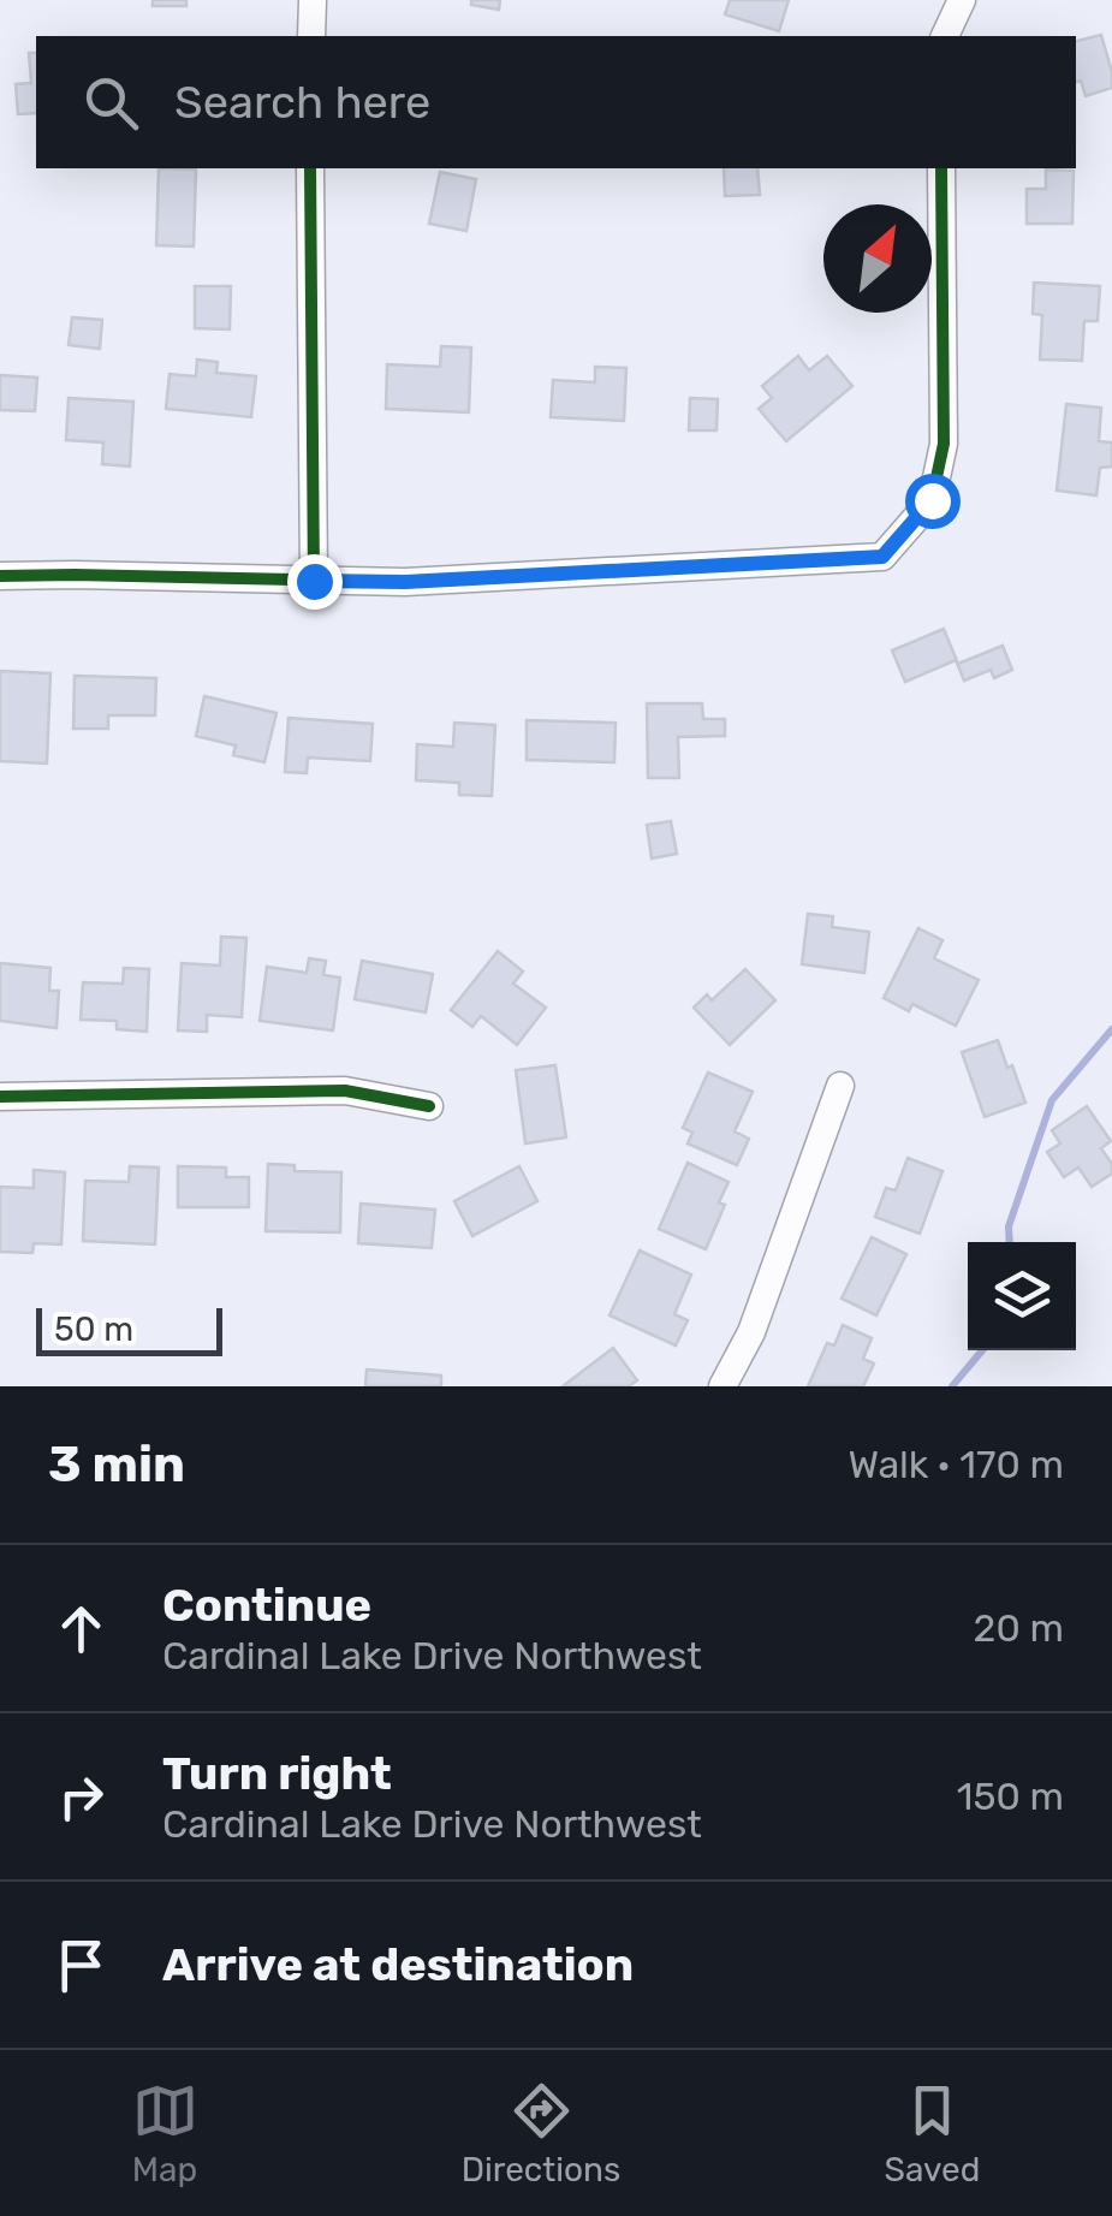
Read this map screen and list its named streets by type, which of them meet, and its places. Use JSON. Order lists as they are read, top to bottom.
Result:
{
  "scale_bar": "50 m",
  "north": "top right",
  "page": {
    "search": "Search here",
    "scale": "50 m",
    "heading": ["3 min", "Walk · 170 m"],
    "list": [
      ["Continue", "Cardinal Lake Drive Northwest", "20 m"],
      ["Turn right", "Cardinal Lake Drive Northwest", "150 m"],
      "Arrive at destination"
    ],
    "nav": ["Map", "Directions", "Saved"]
  }
}
